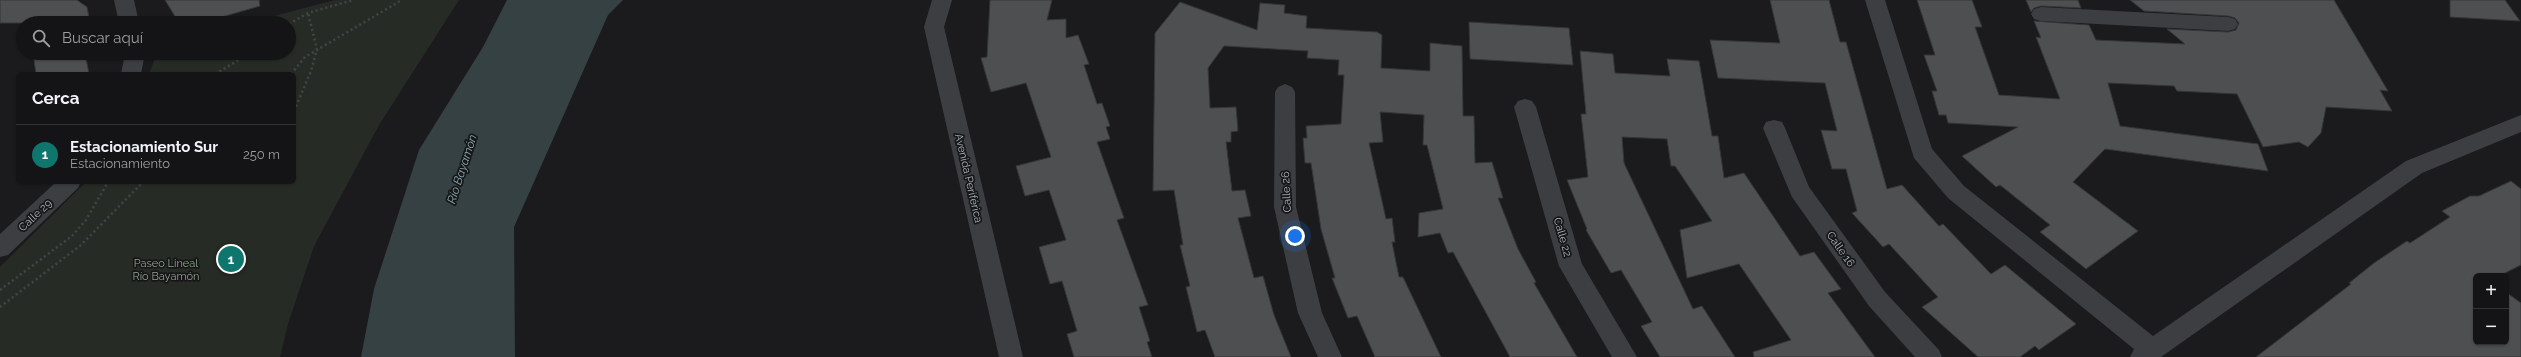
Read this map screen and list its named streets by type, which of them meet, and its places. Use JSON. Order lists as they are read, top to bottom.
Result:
{
  "streets": {
    "street": [
      "Avenida Periférica",
      "Calle 26",
      "Calle 29",
      "Calle 22",
      "Calle 16"
    ]
  },
  "water": ["Río Bayamón"],
  "parks": ["Paseo Lineal Río Bayamón"],
  "page": {
    "search": "Buscar aquí",
    "heading": "Cerca",
    "list": [
      {
        "mark": "1",
        "name": "Estacionamiento Sur",
        "note": "Estacionamiento",
        "value": "250 m"
      }
    ],
    "pins": "1",
    "map_buttons": ["+", "−"]
  }
}
